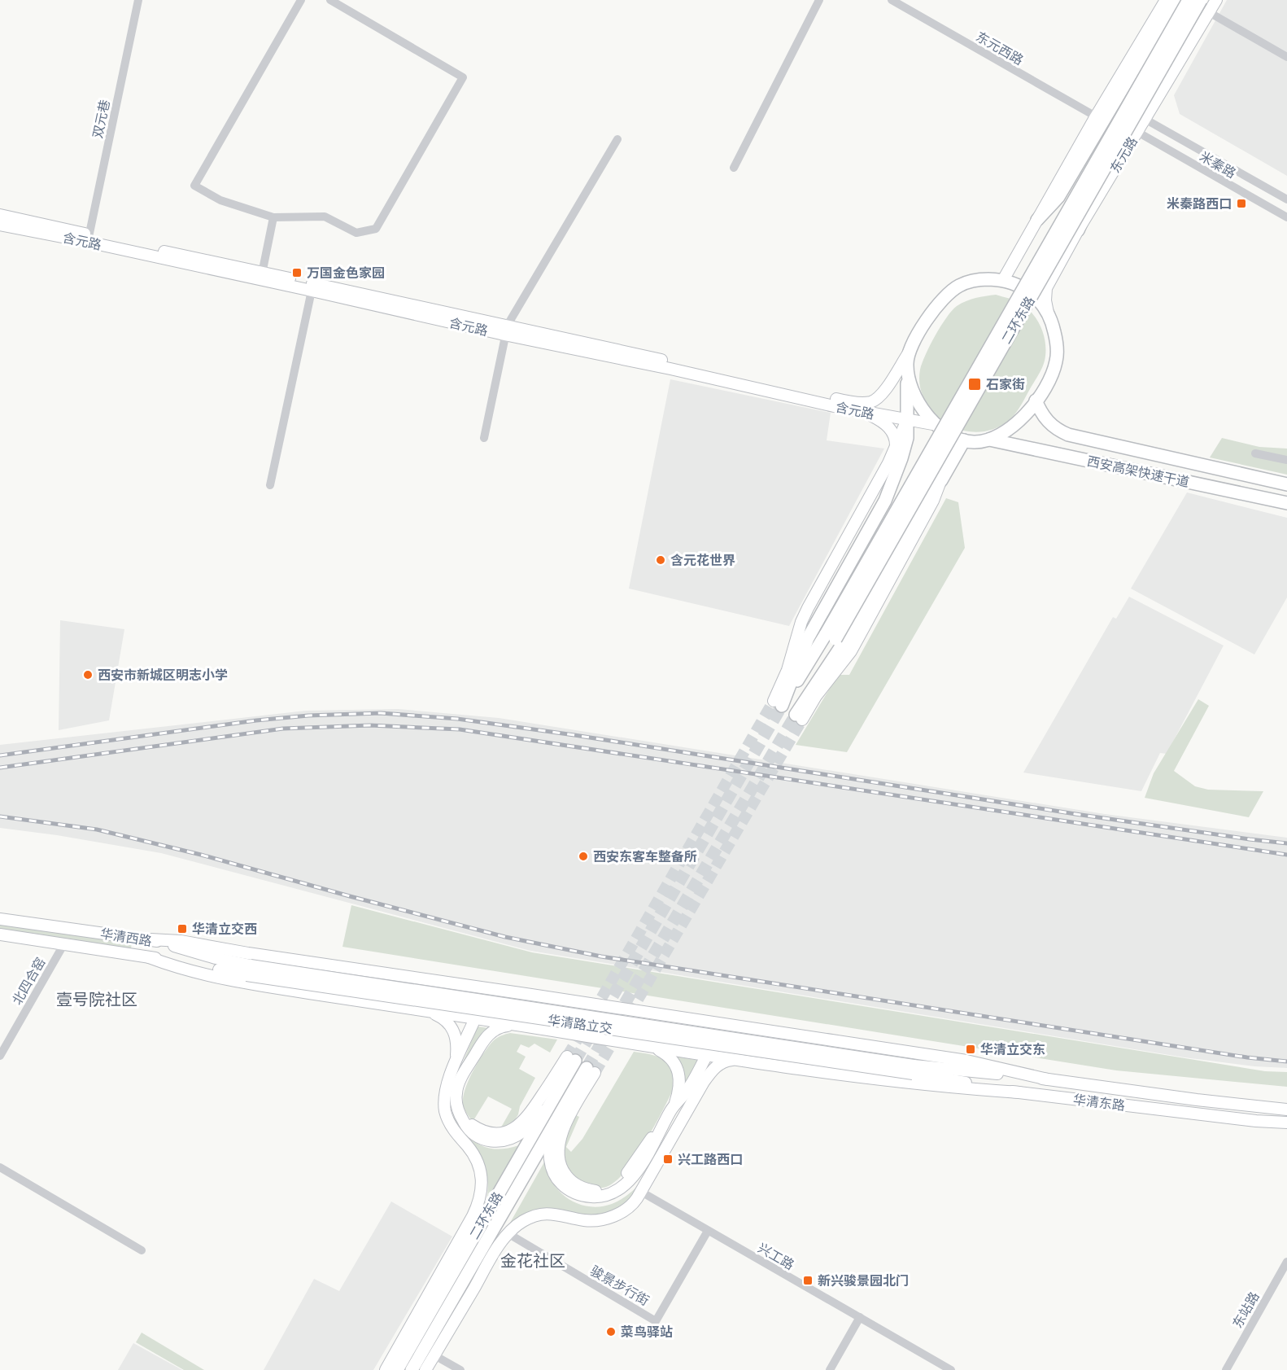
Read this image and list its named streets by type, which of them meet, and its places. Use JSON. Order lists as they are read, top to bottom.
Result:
{
  "streets": {
    "highway": ["二环东路", "西安高架快速干道"],
    "main road": [
      "东元路",
      "含元路",
      "华清西路",
      "华清路立交",
      "华清东路"
    ],
    "street": [
      "东元西路",
      "双元巷",
      "米秦路",
      "北四合窑",
      "兴工路",
      "骏景步行街",
      "东站路"
    ]
  },
  "crossings": [
    ["双元巷", "含元路"],
    ["东元路", "米秦路"],
    ["东元路", "含元路"],
    ["东元路", "西安高架快速干道"],
    ["含元路", "西安高架快速干道"],
    ["华清西路", "北四合窑"],
    ["华清西路", "华清路立交"],
    ["华清路立交", "华清东路"],
    ["兴工路", "骏景步行街"]
  ],
  "districts": ["壹号院社区", "金花社区"],
  "places": {
    "transit": [
      "米秦路西口",
      "万国金色家园",
      "石家街",
      "华清立交西",
      "华清立交东",
      "兴工路西口",
      "新兴骏景园北门"
    ],
    "other": [
      "含元花世界",
      "西安市新城区明志小学",
      "西安东客车整备所",
      "菜鸟驿站"
    ]
  }
}
